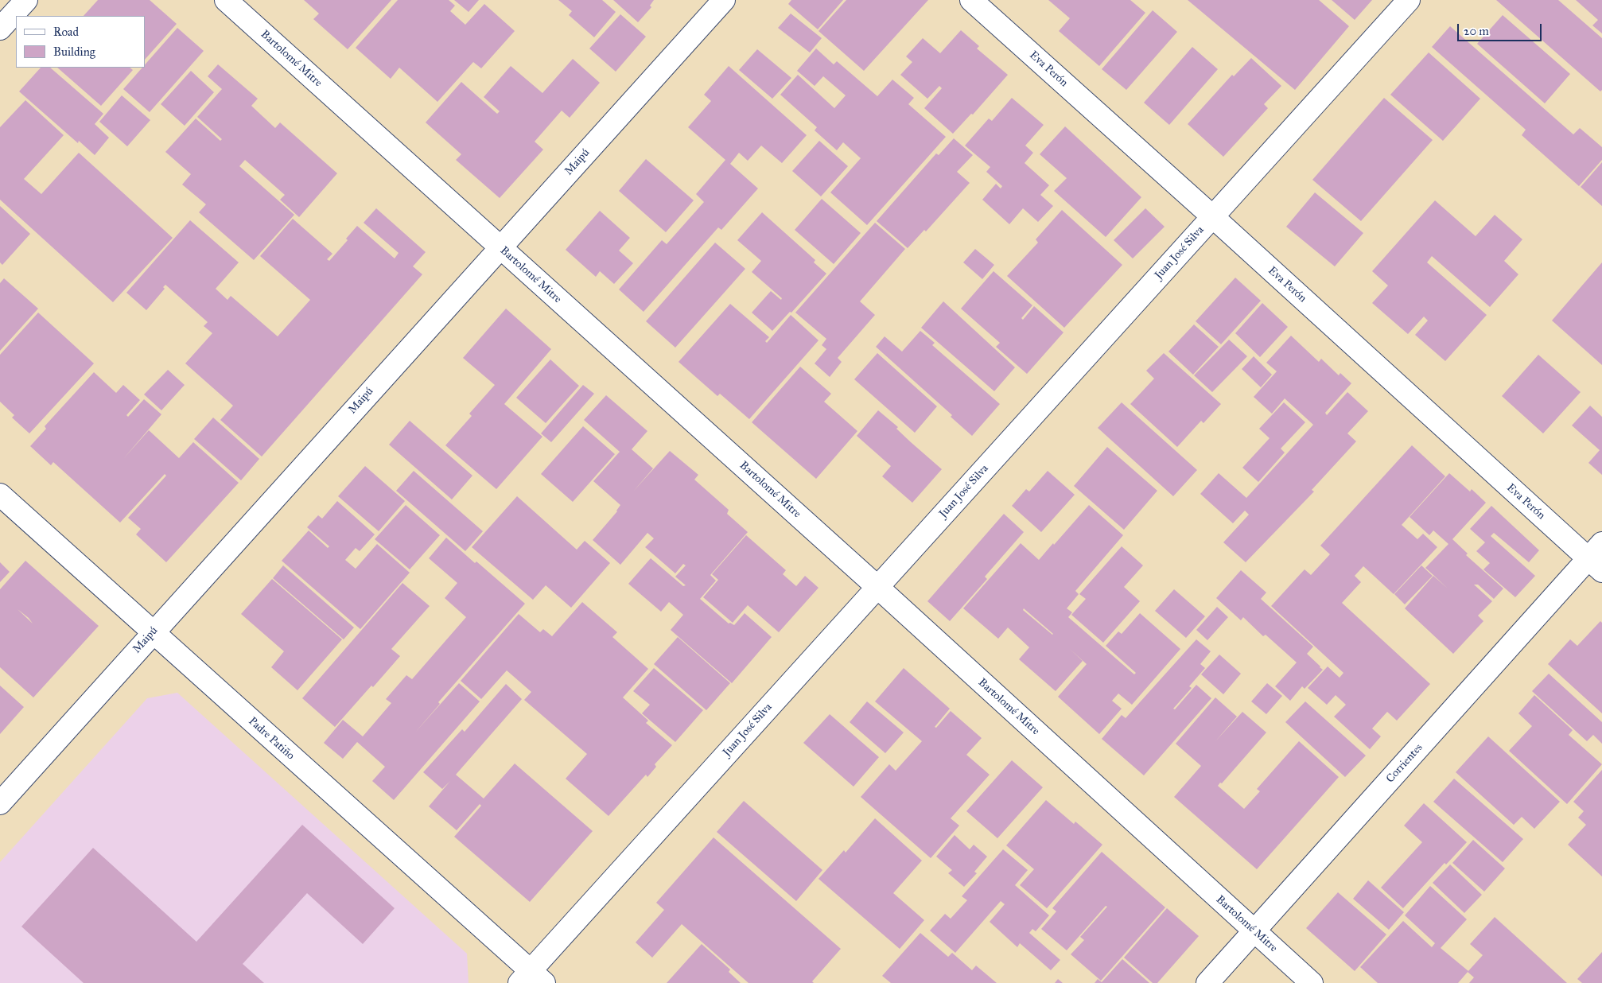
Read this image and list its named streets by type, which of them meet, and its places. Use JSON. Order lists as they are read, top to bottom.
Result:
{
  "streets": {
    "street": [
      "Bartolomé Mitre",
      "Eva Perón",
      "Maipú",
      "Juan José Silva",
      "Padre Patiño",
      "Corrientes"
    ]
  },
  "crossings": [
    ["Bartolomé Mitre", "Maipú"],
    ["Bartolomé Mitre", "Juan José Silva"],
    ["Bartolomé Mitre", "Corrientes"],
    ["Eva Perón", "Juan José Silva"],
    ["Eva Perón", "Corrientes"],
    ["Maipú", "Padre Patiño"],
    ["Juan José Silva", "Padre Patiño"]
  ],
  "legend": ["Road", "Building"],
  "scale_bar": "20 m"
}
